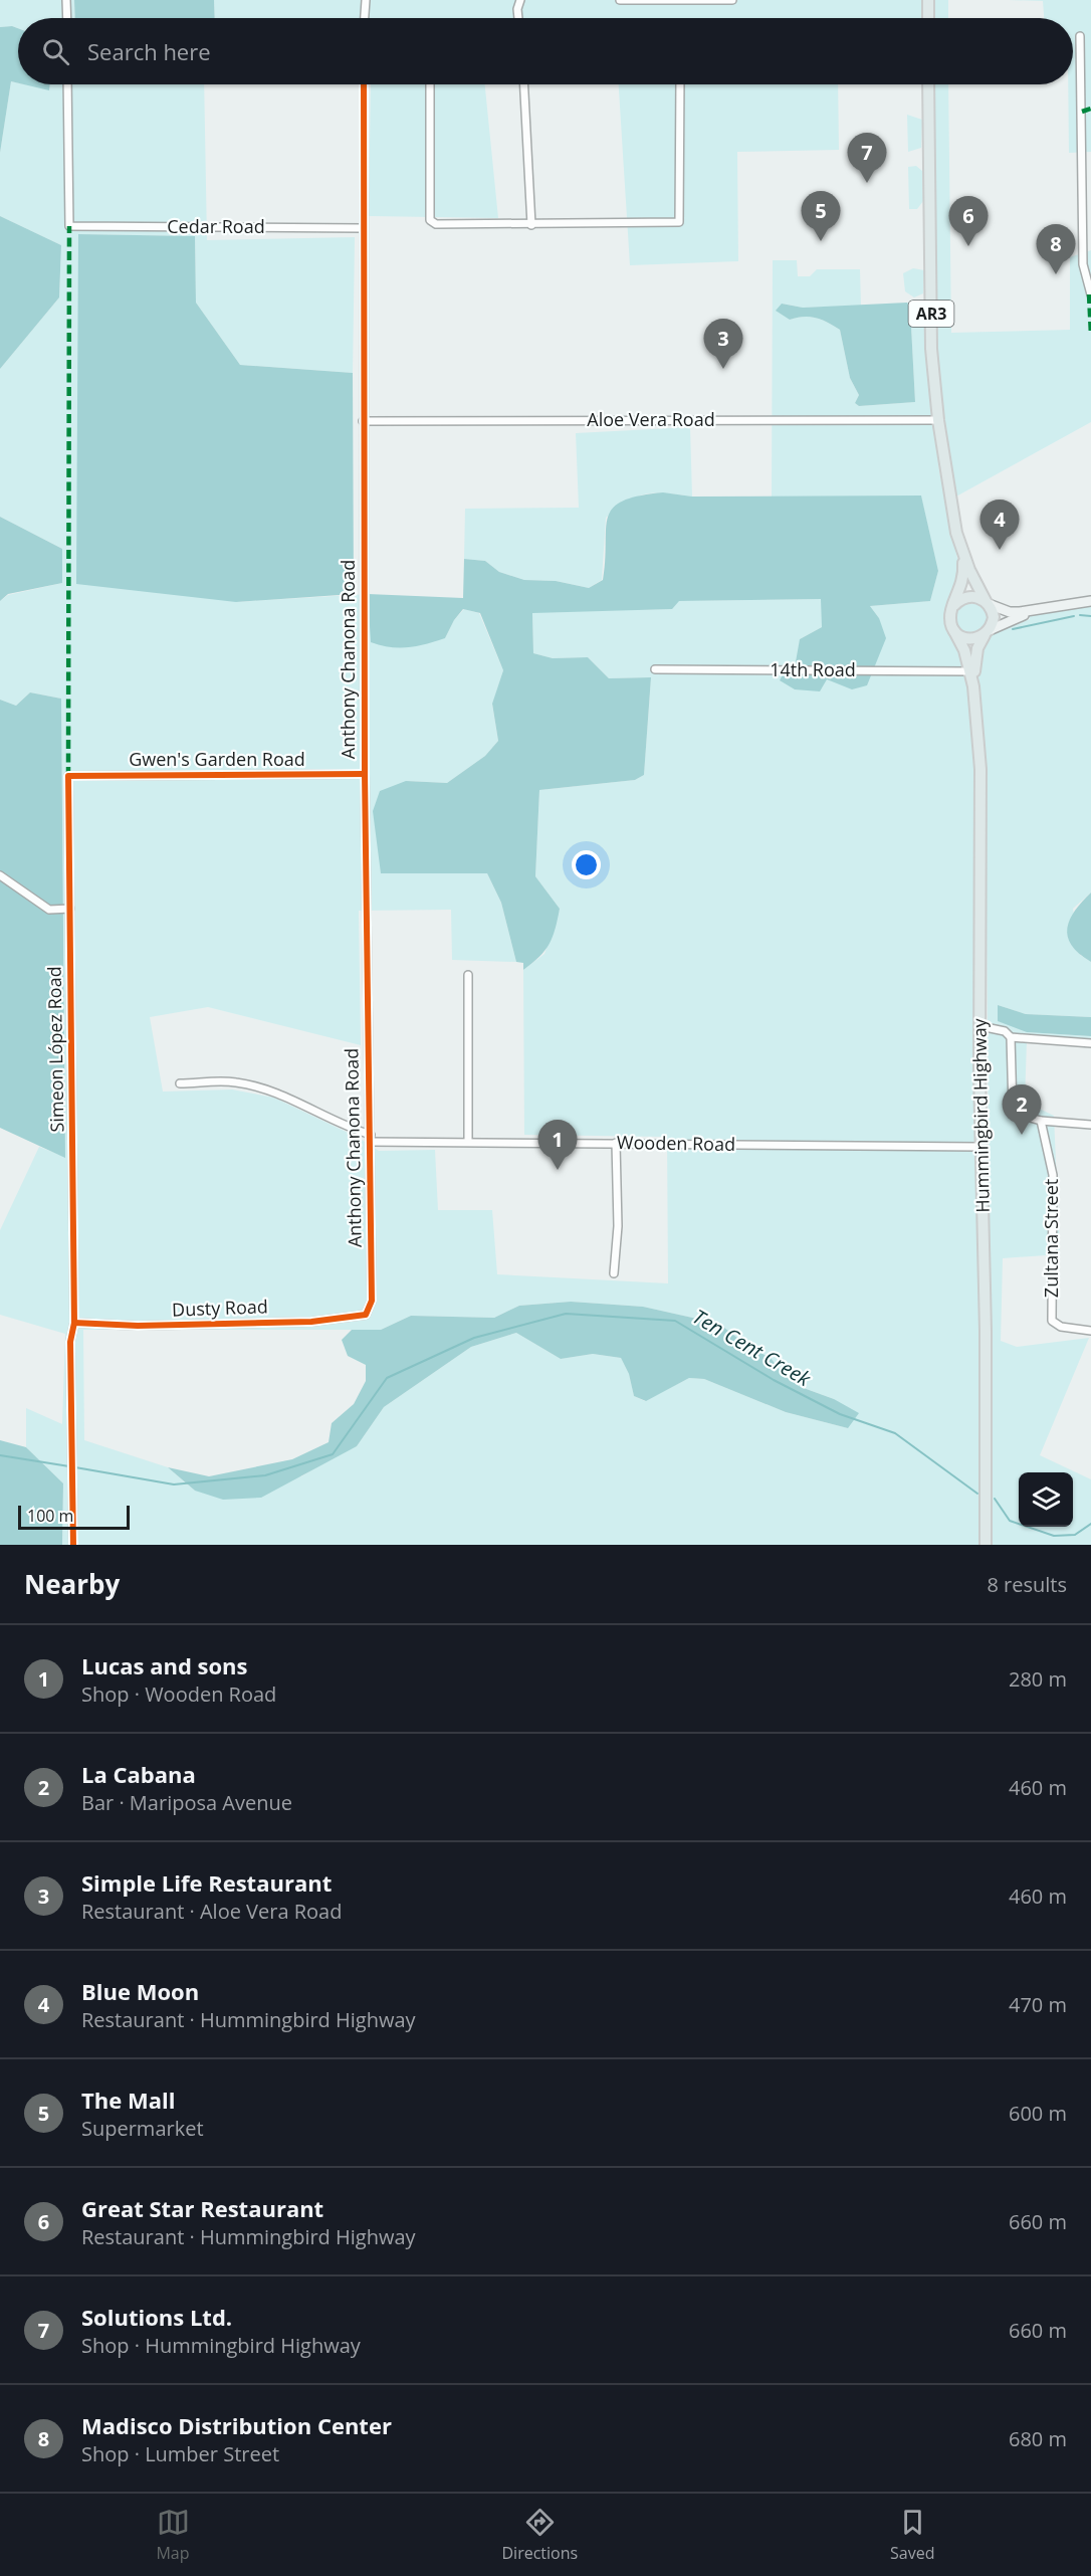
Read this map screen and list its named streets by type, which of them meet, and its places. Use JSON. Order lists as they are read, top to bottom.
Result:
{
  "streets": {
    "main road": ["AR3", "Hummingbird Highway"],
    "street": [
      "Cedar Road",
      "Aloe Vera Road",
      "Anthony Chanona Road",
      "14th Road",
      "Gwen's Garden Road",
      "Simeon López Road",
      "Wooden Road",
      "Zultana Street",
      "Dusty Road"
    ]
  },
  "crossings": [
    ["Cedar Road", "Anthony Chanona Road"],
    ["AR3", "Aloe Vera Road"],
    ["AR3", "Hummingbird Highway"],
    ["Aloe Vera Road", "Anthony Chanona Road"],
    ["Anthony Chanona Road", "Gwen's Garden Road"],
    ["Anthony Chanona Road", "Wooden Road"],
    ["Anthony Chanona Road", "Dusty Road"],
    ["14th Road", "Hummingbird Highway"],
    ["Gwen's Garden Road", "Simeon López Road"],
    ["Simeon López Road", "Dusty Road"],
    ["Hummingbird Highway", "Wooden Road"]
  ],
  "water": ["Ten Cent Creek"],
  "scale_bar": "100 m",
  "page": {
    "search": "Search here",
    "pins": [
      "7",
      "5",
      "6",
      "8",
      "3",
      "4",
      "2",
      "1"
    ],
    "scale": "100 m",
    "heading": ["Nearby", "8 results"],
    "list": [
      {
        "mark": "1",
        "name": "Lucas and sons",
        "note": "Shop · Wooden Road",
        "value": "280 m"
      },
      {
        "mark": "2",
        "name": "La Cabana",
        "note": "Bar · Mariposa Avenue",
        "value": "460 m"
      },
      {
        "mark": "3",
        "name": "Simple Life Restaurant",
        "note": "Restaurant · Aloe Vera Road",
        "value": "460 m"
      },
      {
        "mark": "4",
        "name": "Blue Moon",
        "note": "Restaurant · Hummingbird Highway",
        "value": "470 m"
      },
      {
        "mark": "5",
        "name": "The Mall",
        "note": "Supermarket",
        "value": "600 m"
      },
      {
        "mark": "6",
        "name": "Great Star Restaurant",
        "note": "Restaurant · Hummingbird Highway",
        "value": "660 m"
      },
      {
        "mark": "7",
        "name": "Solutions Ltd.",
        "note": "Shop · Hummingbird Highway",
        "value": "660 m"
      },
      {
        "mark": "8",
        "name": "Madisco Distribution Center",
        "note": "Shop · Lumber Street",
        "value": "680 m"
      }
    ],
    "nav": ["Map", "Directions", "Saved"]
  }
}
